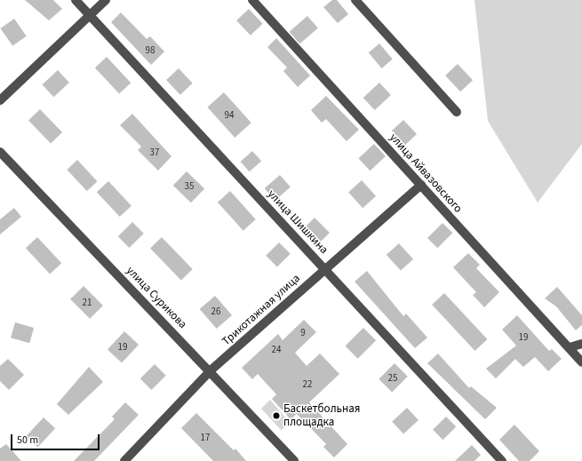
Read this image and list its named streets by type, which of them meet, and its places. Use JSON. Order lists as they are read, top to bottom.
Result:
{
  "streets": {
    "street": [
      "улица Айвазовского",
      "улица Шишкина",
      "улица Сурикова",
      "Трикотажная улица"
    ]
  },
  "crossings": [
    ["улица Айвазовского", "Трикотажная улица"],
    ["улица Шишкина", "Трикотажная улица"],
    ["улица Сурикова", "Трикотажная улица"]
  ],
  "places": ["Баскетбольная площадка"],
  "house_numbers": [
    "98",
    "94",
    "37",
    "35",
    "21",
    "26",
    "9",
    "19",
    "19",
    "24",
    "25",
    "22",
    "17"
  ],
  "scale_bar": "50 m"
}
